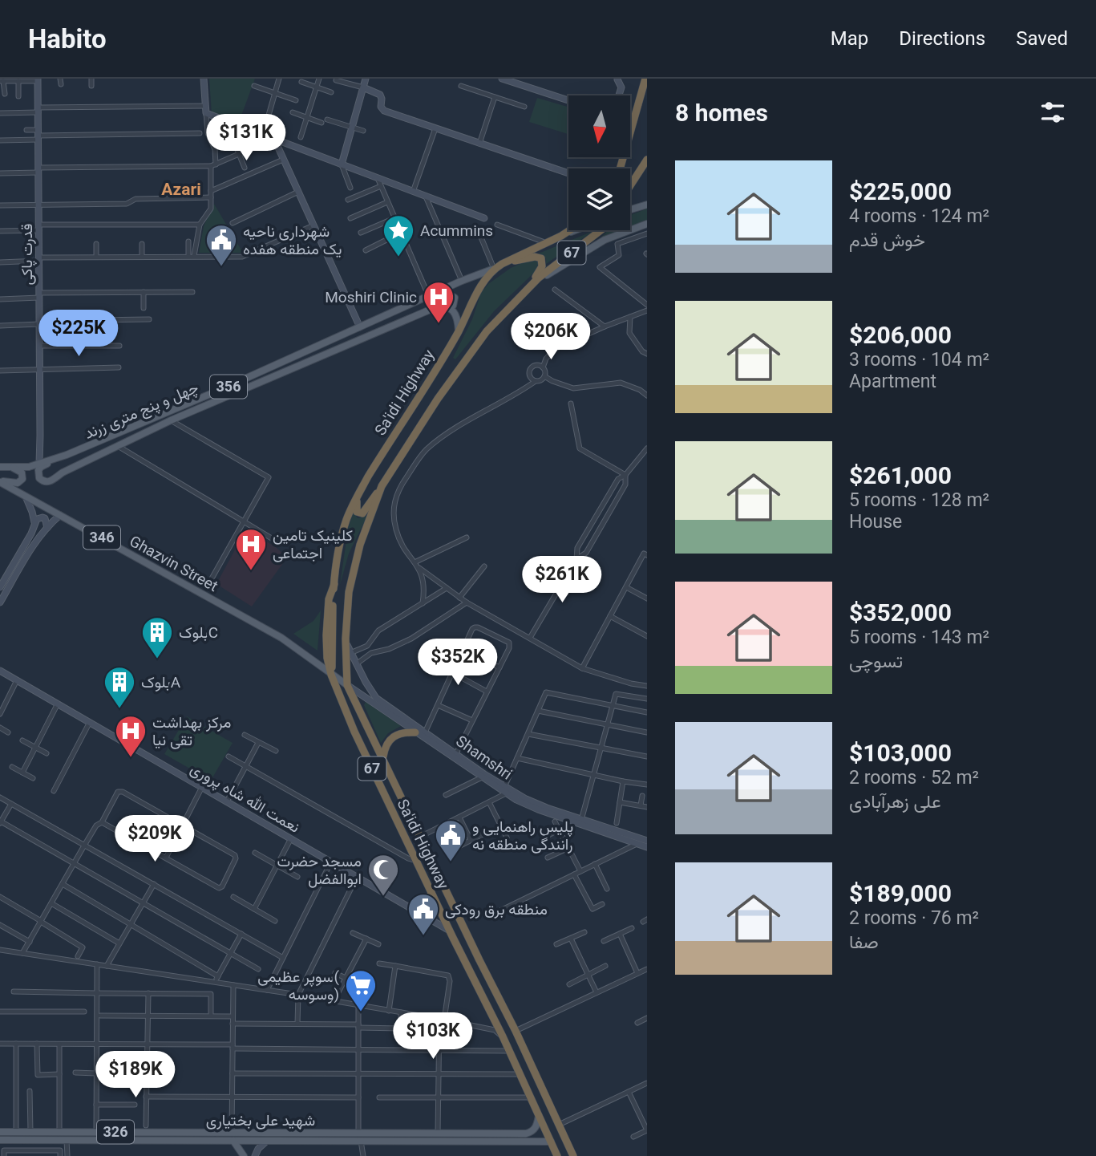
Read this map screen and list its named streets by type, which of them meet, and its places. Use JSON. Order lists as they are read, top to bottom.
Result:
{
  "streets": {
    "highway": ["67", "Sa'idi Highway"],
    "main road": [
      "356",
      "چهل و پنج متری زرند",
      "346",
      "Ghazvin Street",
      "شهید علی بختیاری",
      "326"
    ],
    "street": ["قدرت پاکی", "Shamshri", "نعمت الله شاه پروری"]
  },
  "crossings": [
    ["قدرت پاکی", "چهل و پنج متری زرند"],
    ["Sa'idi Highway", "چهل و پنج متری زرند"],
    ["Sa'idi Highway", "Ghazvin Street"],
    ["Sa'idi Highway", "Shamshri"],
    ["Sa'idi Highway", "نعمت الله شاه پروری"],
    ["Sa'idi Highway", "شهید علی بختیاری"],
    ["Ghazvin Street", "Shamshri"],
    ["شهید علی بختیاری", "326"]
  ],
  "districts": ["Azari"],
  "places": {
    "place": ["Acummins"],
    "public building": ["شهرداری ناحیه یک منطقه هفده", "پلیس راهنمایی و رانندگی منطقه نه", "منطقه برق رودکی"],
    "hospital": ["Moshiri Clinic", "کلینیک تامین اجتماعی", "مرکز بهداشت تقی نیا"],
    "building": ["بلوکC", "بلوکA"],
    "mosque": ["مسجد حضرت ابوالفضل"],
    "supermarket": ["سوپر عظیمی( وسوسه)"]
  },
  "north": "bottom",
  "page": {
    "header": "Habito",
    "nav": ["Map", "Directions", "Saved"],
    "heading": "8 homes",
    "price": [
      "$131K",
      "$225K",
      "$206K",
      "$261K",
      "$352K",
      "$209K",
      "$103K",
      "$189K"
    ],
    "list": [
      {
        "name": "$225,000",
        "note": "4 rooms · 124 m² · خوش قدم"
      },
      {
        "name": "$206,000",
        "note": "3 rooms · 104 m² · Apartment"
      },
      {
        "name": "$261,000",
        "note": "5 rooms · 128 m² · House"
      },
      {
        "name": "$352,000",
        "note": "5 rooms · 143 m² · تسوچی"
      },
      {
        "name": "$103,000",
        "note": "2 rooms · 52 m² · علی زهرآبادی"
      },
      {
        "name": "$189,000",
        "note": "2 rooms · 76 m² · صفا"
      }
    ]
  }
}
